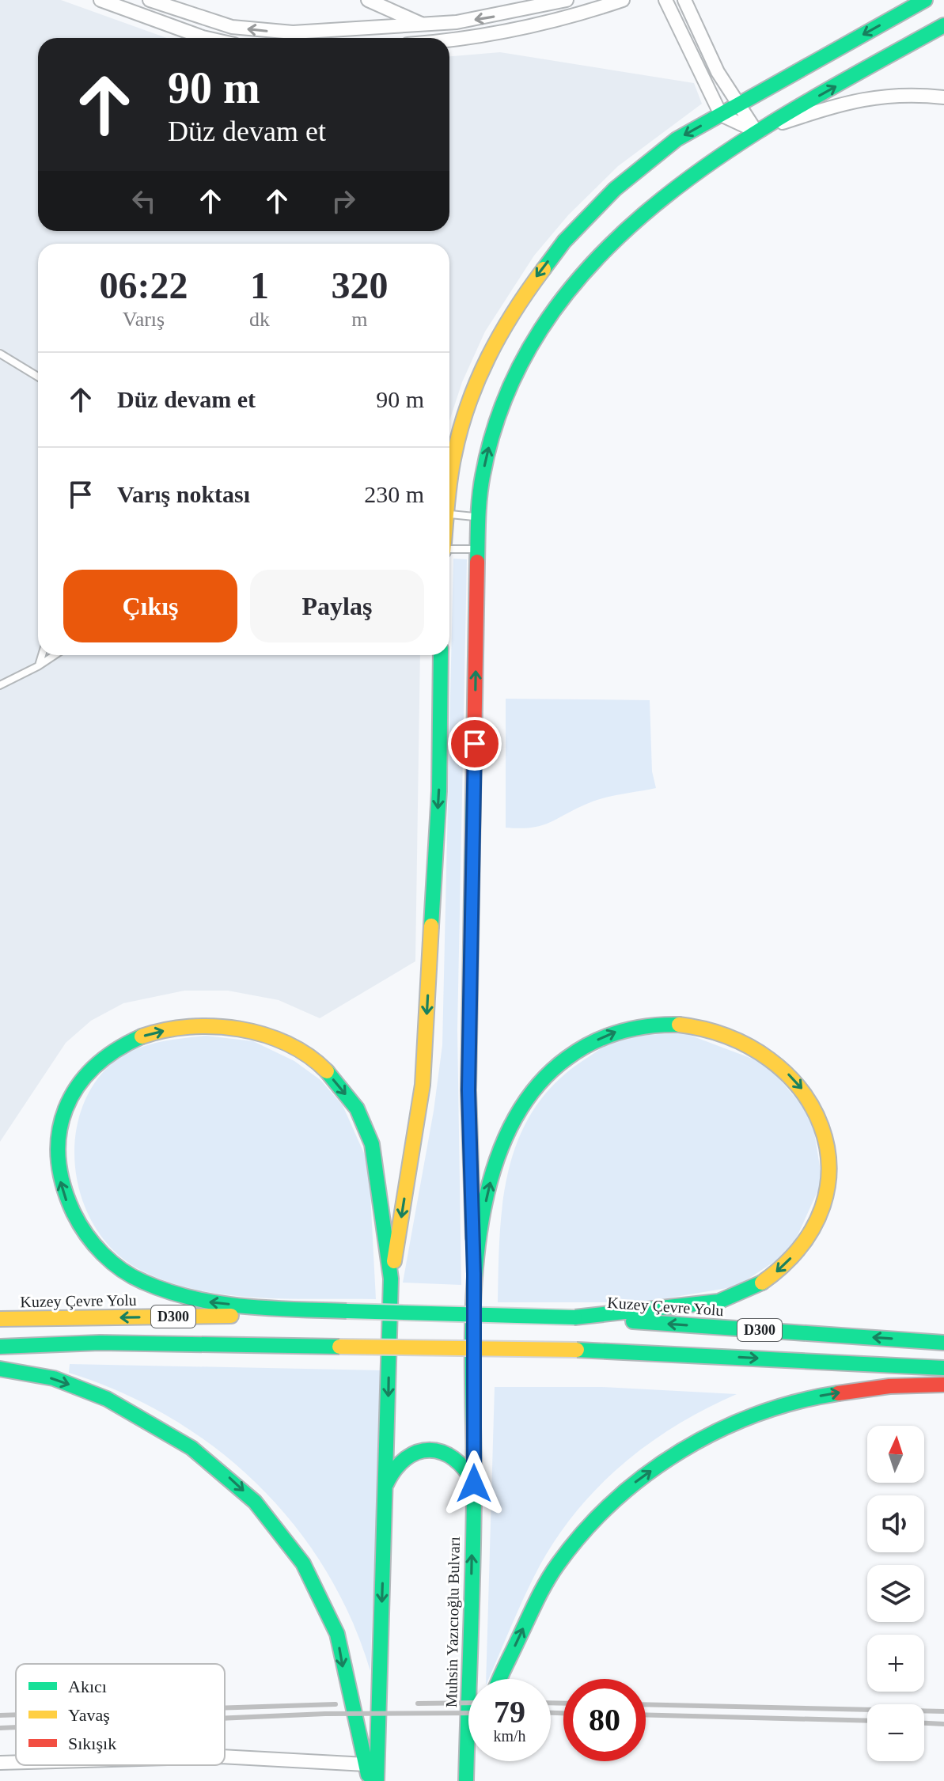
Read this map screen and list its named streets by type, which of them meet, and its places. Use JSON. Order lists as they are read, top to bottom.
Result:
{
  "streets": {
    "main road": ["Kuzey Çevre Yolu", "D300", "Muhsin Yazıcıoğlu Bulvarı"]
  },
  "crossings": [
    ["Kuzey Çevre Yolu", "D300"]
  ],
  "legend": ["Akıcı", "Yavaş", "Sıkışık"],
  "north": "top",
  "page": {
    "turn": ["90 m", "Düz devam et"],
    "eta": [
      "06:22",
      "Varış",
      "1",
      "dk",
      "320",
      "m"
    ],
    "list": [
      {
        "name": "Düz devam et",
        "value": "90 m"
      },
      {
        "name": "Varış noktası",
        "value": "230 m"
      }
    ],
    "buttons": ["Çıkış", "Paylaş"],
    "map_buttons": ["+", "−"],
    "speed": "79 km/h",
    "limit": "80"
  }
}
